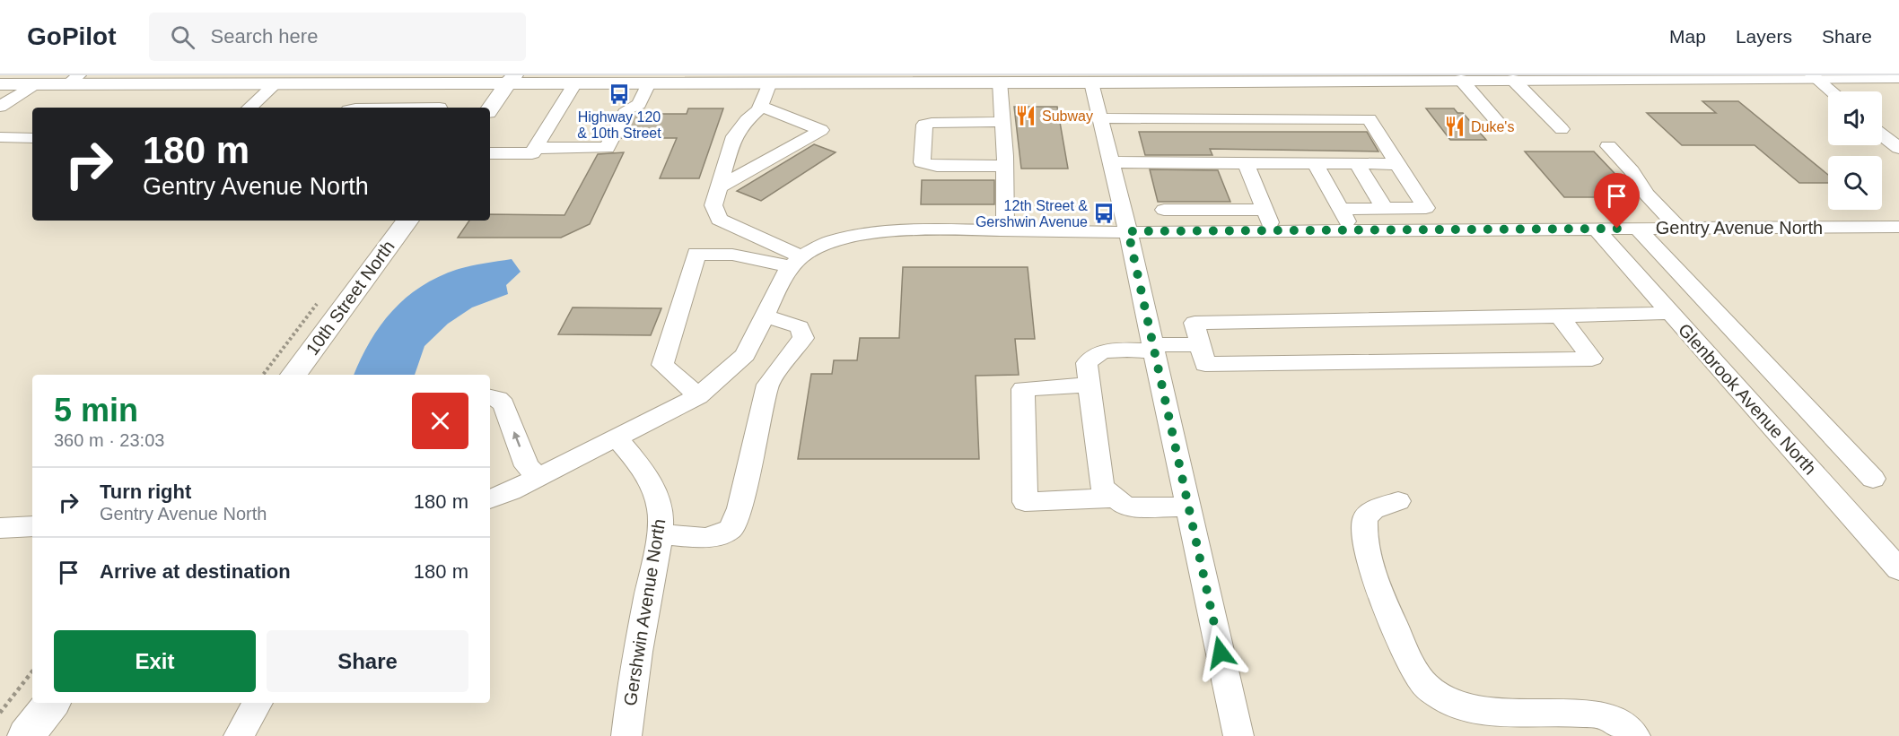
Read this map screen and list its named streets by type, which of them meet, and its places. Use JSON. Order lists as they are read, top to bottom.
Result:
{
  "streets": {
    "main road": ["10th Street North"],
    "street": ["Gentry Avenue North", "Glenbrook Avenue North", "Gershwin Avenue North"]
  },
  "crossings": [
    ["Gentry Avenue North", "Glenbrook Avenue North"]
  ],
  "places": {
    "bus stop": ["Highway 120 & 10th Street", "12th Street & Gershwin Avenue"],
    "restaurant": ["Subway", "Duke's"]
  },
  "page": {
    "header": "GoPilot",
    "search": "Search here",
    "nav": ["Map", "Layers", "Share"],
    "turn": ["180 m", "Gentry Avenue North"],
    "heading": ["5 min", "360 m · 23:03"],
    "list": [
      {
        "name": "Turn right",
        "note": "Gentry Avenue North",
        "value": "180 m"
      },
      {
        "name": "Arrive at destination",
        "value": "180 m"
      }
    ],
    "buttons": ["Exit", "Share"]
  }
}
